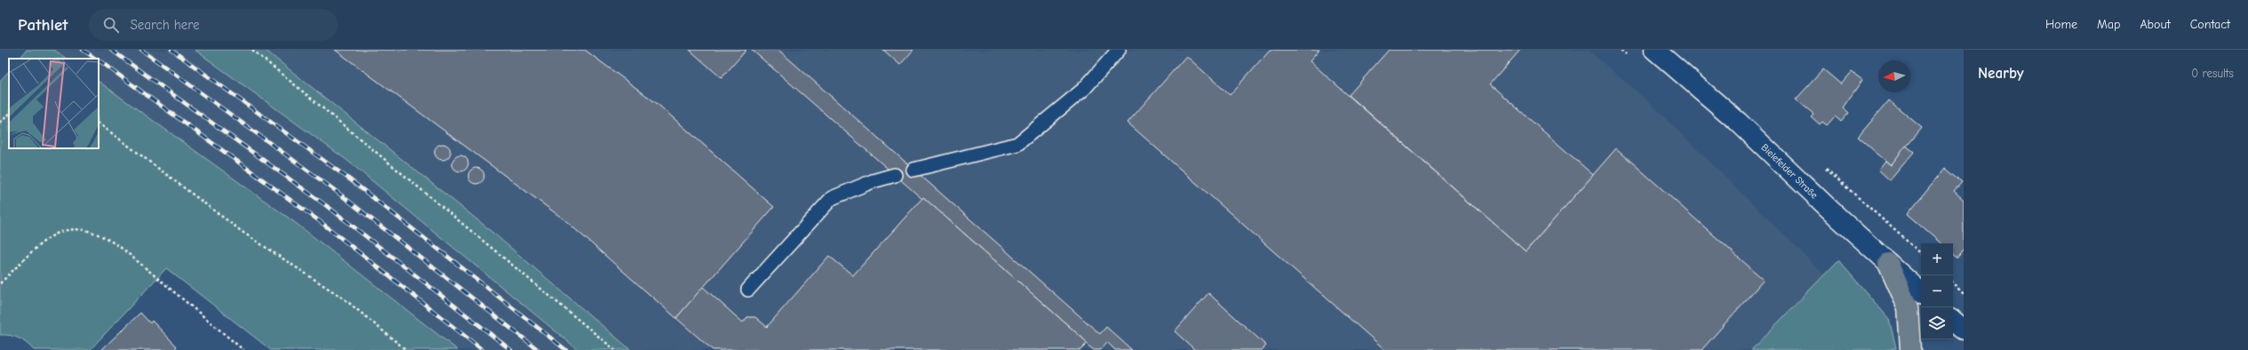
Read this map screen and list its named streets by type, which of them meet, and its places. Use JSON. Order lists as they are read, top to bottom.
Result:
{
  "streets": {
    "street": ["Bielefelder Straße"]
  },
  "north": "left",
  "page": {
    "header": "Pathlet",
    "search": "Search here",
    "nav": [
      "Home",
      "Map",
      "About",
      "Contact"
    ],
    "heading": ["Nearby", "0 results"],
    "map_buttons": ["+", "−"]
  }
}
